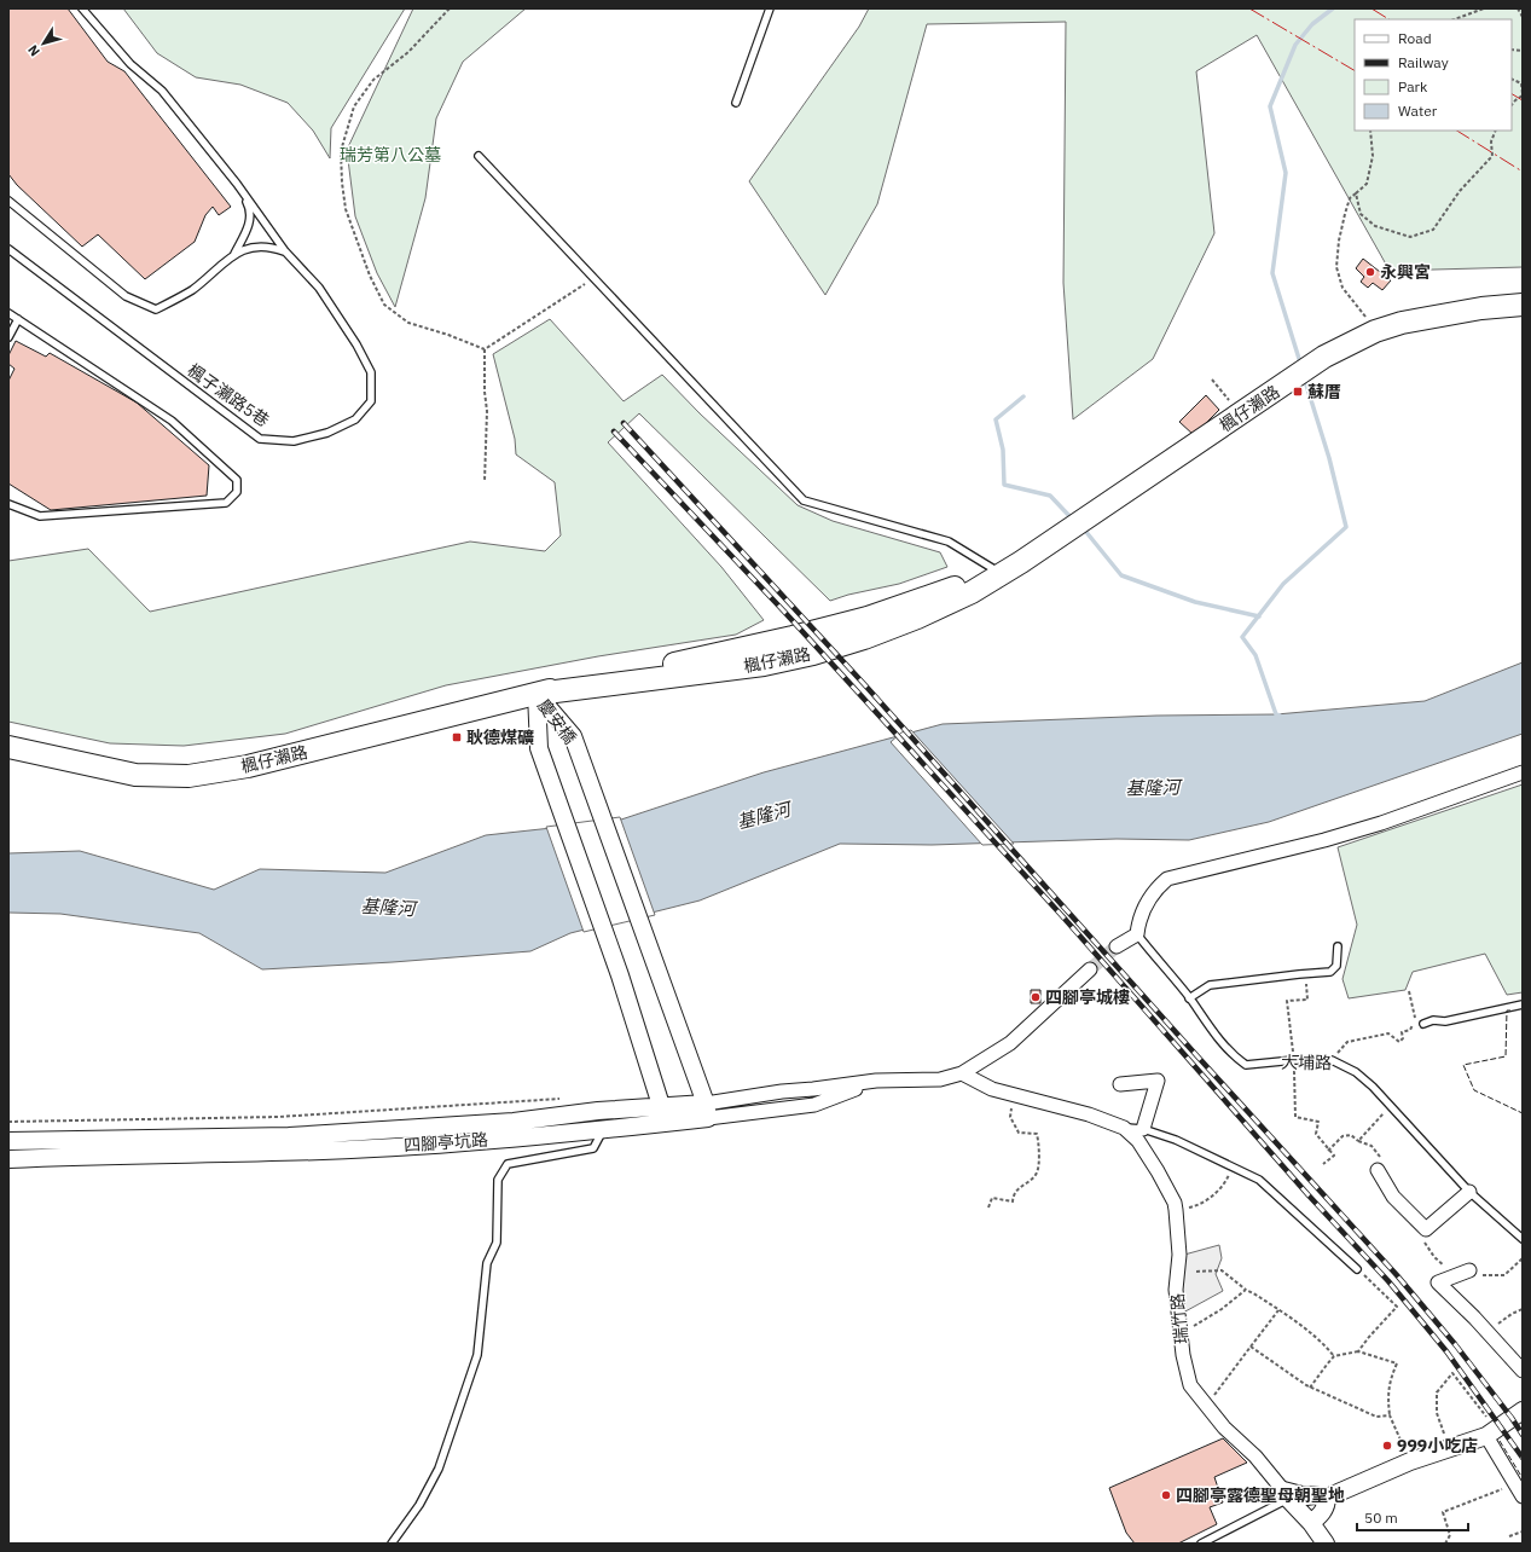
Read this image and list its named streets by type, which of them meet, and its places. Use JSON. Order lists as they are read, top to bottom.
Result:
{
  "streets": {
    "main road": ["楓仔瀨路"],
    "street": ["慶安橋", "四腳亭坑路", "瑞竹路"],
    "lane": ["楓子瀨路5巷", "大埔路"]
  },
  "crossings": [
    ["楓仔瀨路", "慶安橋"],
    ["慶安橋", "四腳亭坑路"],
    ["四腳亭坑路", "瑞竹路"]
  ],
  "water": ["基隆河"],
  "parks": ["瑞芳第八公墓"],
  "places": {
    "other": [
      "永興宮",
      "四腳亭城樓",
      "999小吃店",
      "四腳亭露德聖母朝聖地"
    ],
    "transit": ["蘇厝", "耿德煤礦"]
  },
  "legend": [
    "Road",
    "Railway",
    "Park",
    "Water"
  ],
  "scale_bar": "50 m",
  "north": "bottom left"
}
